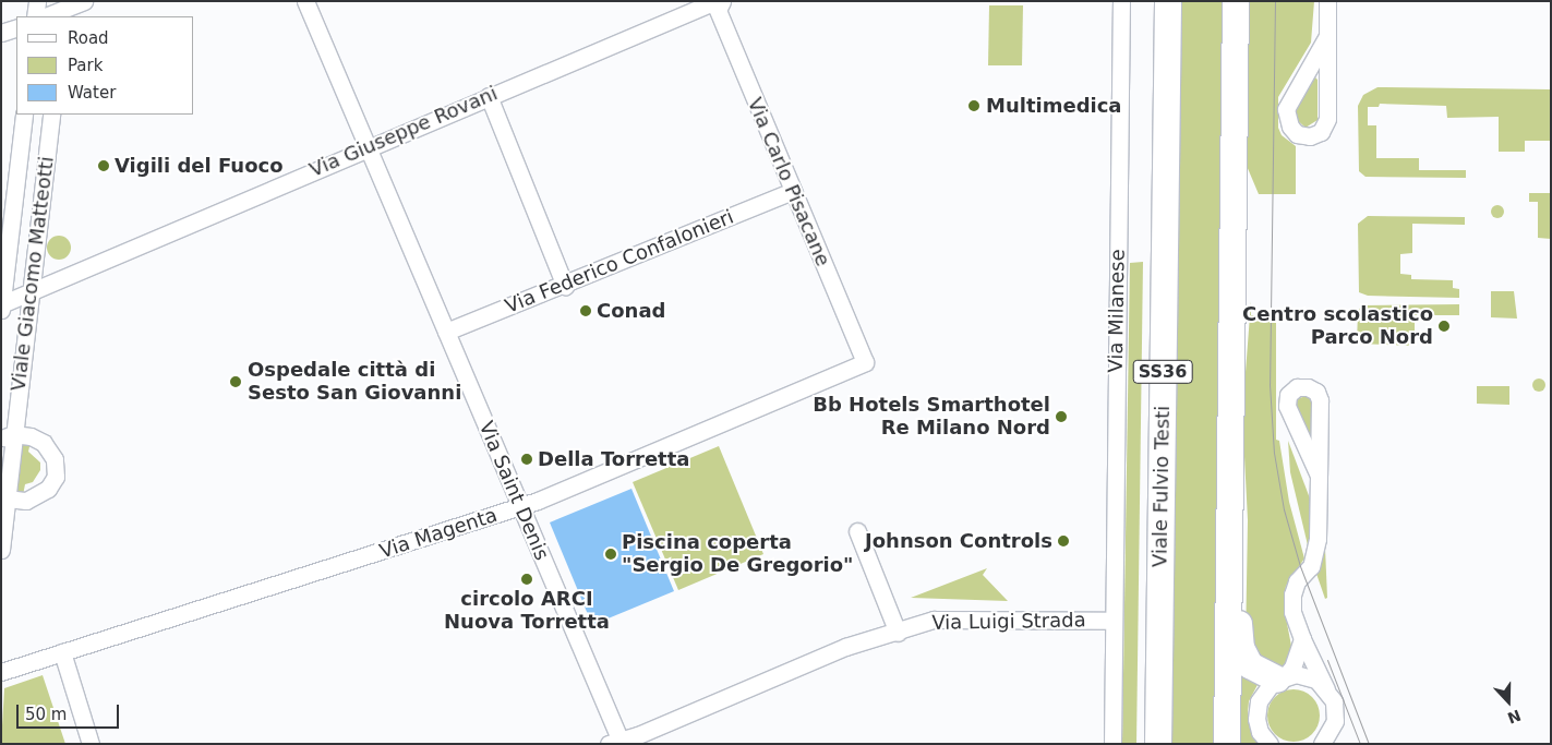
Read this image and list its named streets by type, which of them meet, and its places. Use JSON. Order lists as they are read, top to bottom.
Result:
{
  "streets": {
    "main road": ["SS36", "Viale Fulvio Testi"],
    "street": [
      "Via Giuseppe Rovani",
      "Via Carlo Pisacane",
      "Via Federico Confalonieri",
      "Viale Giacomo Matteotti",
      "Via Milanese",
      "Via Saint Denis",
      "Via Magenta",
      "Via Luigi Strada"
    ]
  },
  "crossings": [
    ["Via Giuseppe Rovani", "Viale Giacomo Matteotti"],
    ["Via Giuseppe Rovani", "Via Saint Denis"],
    ["Via Carlo Pisacane", "Via Federico Confalonieri"],
    ["Via Carlo Pisacane", "Via Magenta"],
    ["Via Federico Confalonieri", "Via Saint Denis"],
    ["Via Milanese", "Via Luigi Strada"],
    ["Via Saint Denis", "Via Magenta"],
    ["Via Saint Denis", "Via Luigi Strada"]
  ],
  "places": [
    "Multimedica",
    "Vigili del Fuoco",
    "Conad",
    "Centro scolastico Parco Nord",
    "Ospedale città di Sesto San Giovanni",
    "Bb Hotels Smarthotel Re Milano Nord",
    "Della Torretta",
    "Johnson Controls",
    "Piscina coperta \"Sergio De Gregorio\"",
    "circolo ARCI Nuova Torretta"
  ],
  "legend": ["Road", "Park", "Water"],
  "scale_bar": "50 m",
  "north": "bottom"
}
